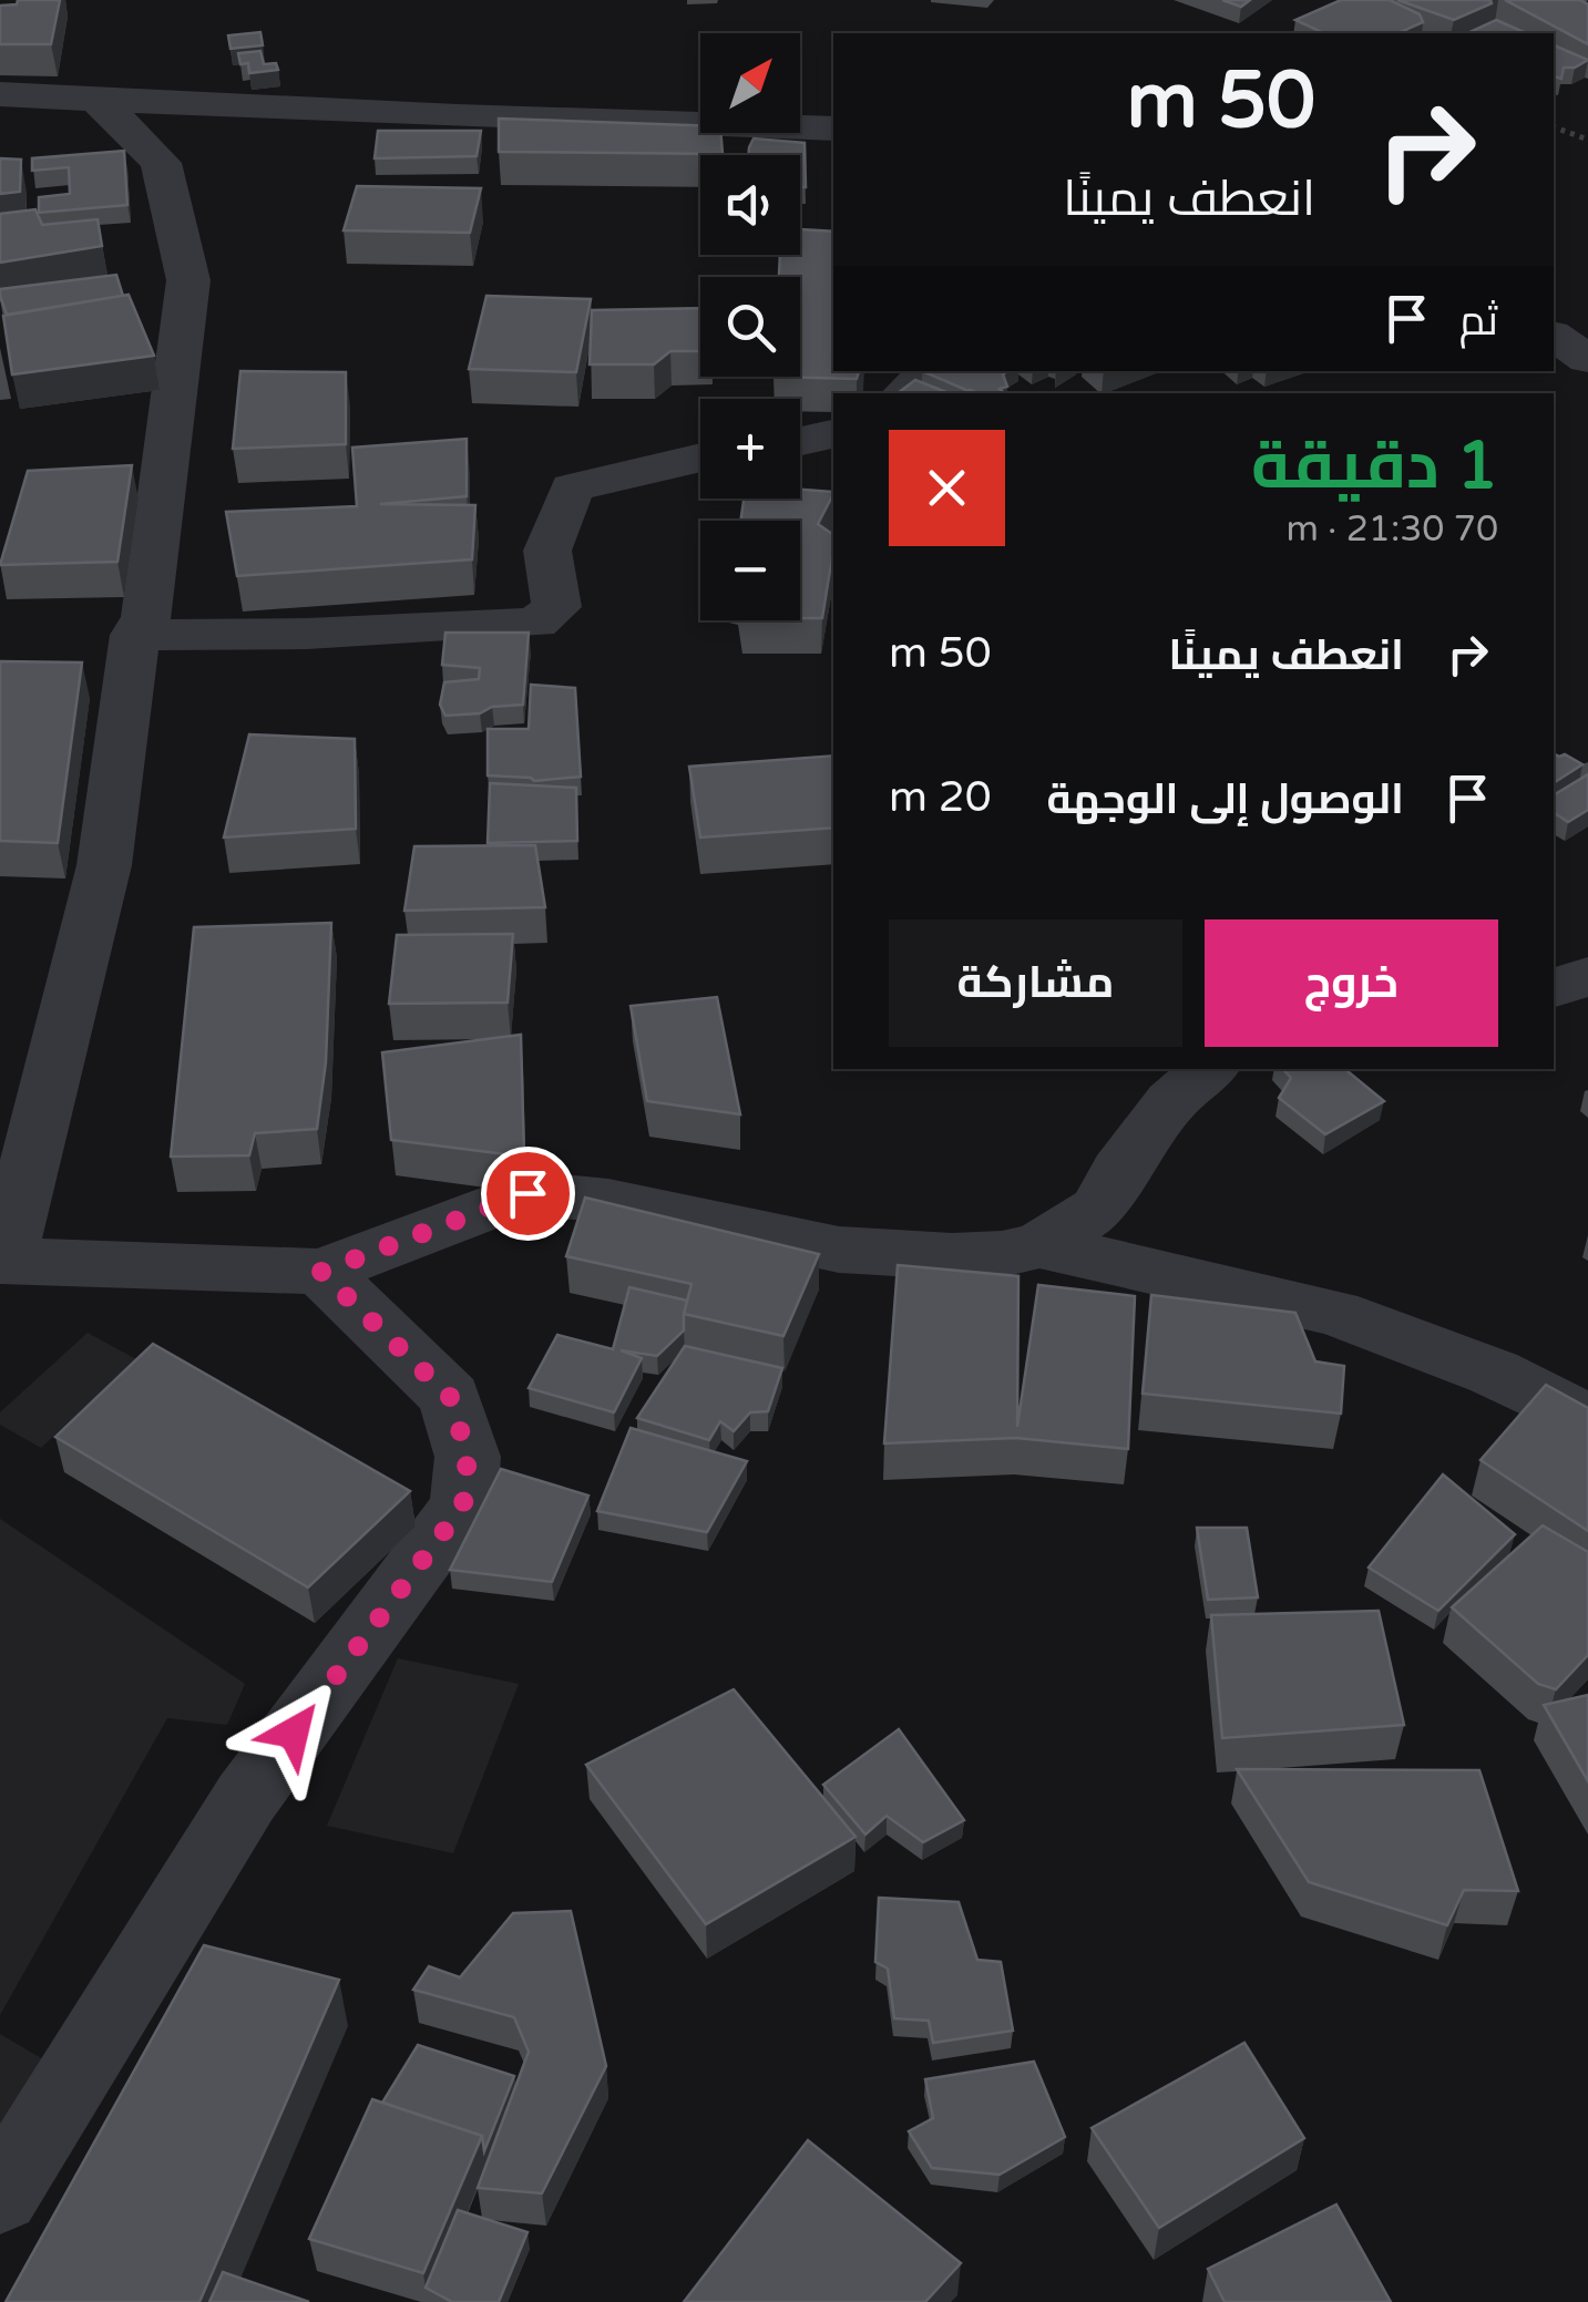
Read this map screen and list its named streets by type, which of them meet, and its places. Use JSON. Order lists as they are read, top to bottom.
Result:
{
  "north": "top right",
  "page": {
    "map_buttons": ["+", "−"],
    "turn": ["50 m", "انعطف يمينًا"],
    "then": "ثم",
    "heading": ["1 دقيقة", "70 m · 21:30"],
    "list": [
      {
        "name": "انعطف يمينًا",
        "value": "50 m"
      },
      {
        "name": "الوصول إلى الوجهة",
        "value": "20 m"
      }
    ],
    "buttons": ["خروج", "مشاركة"]
  }
}
